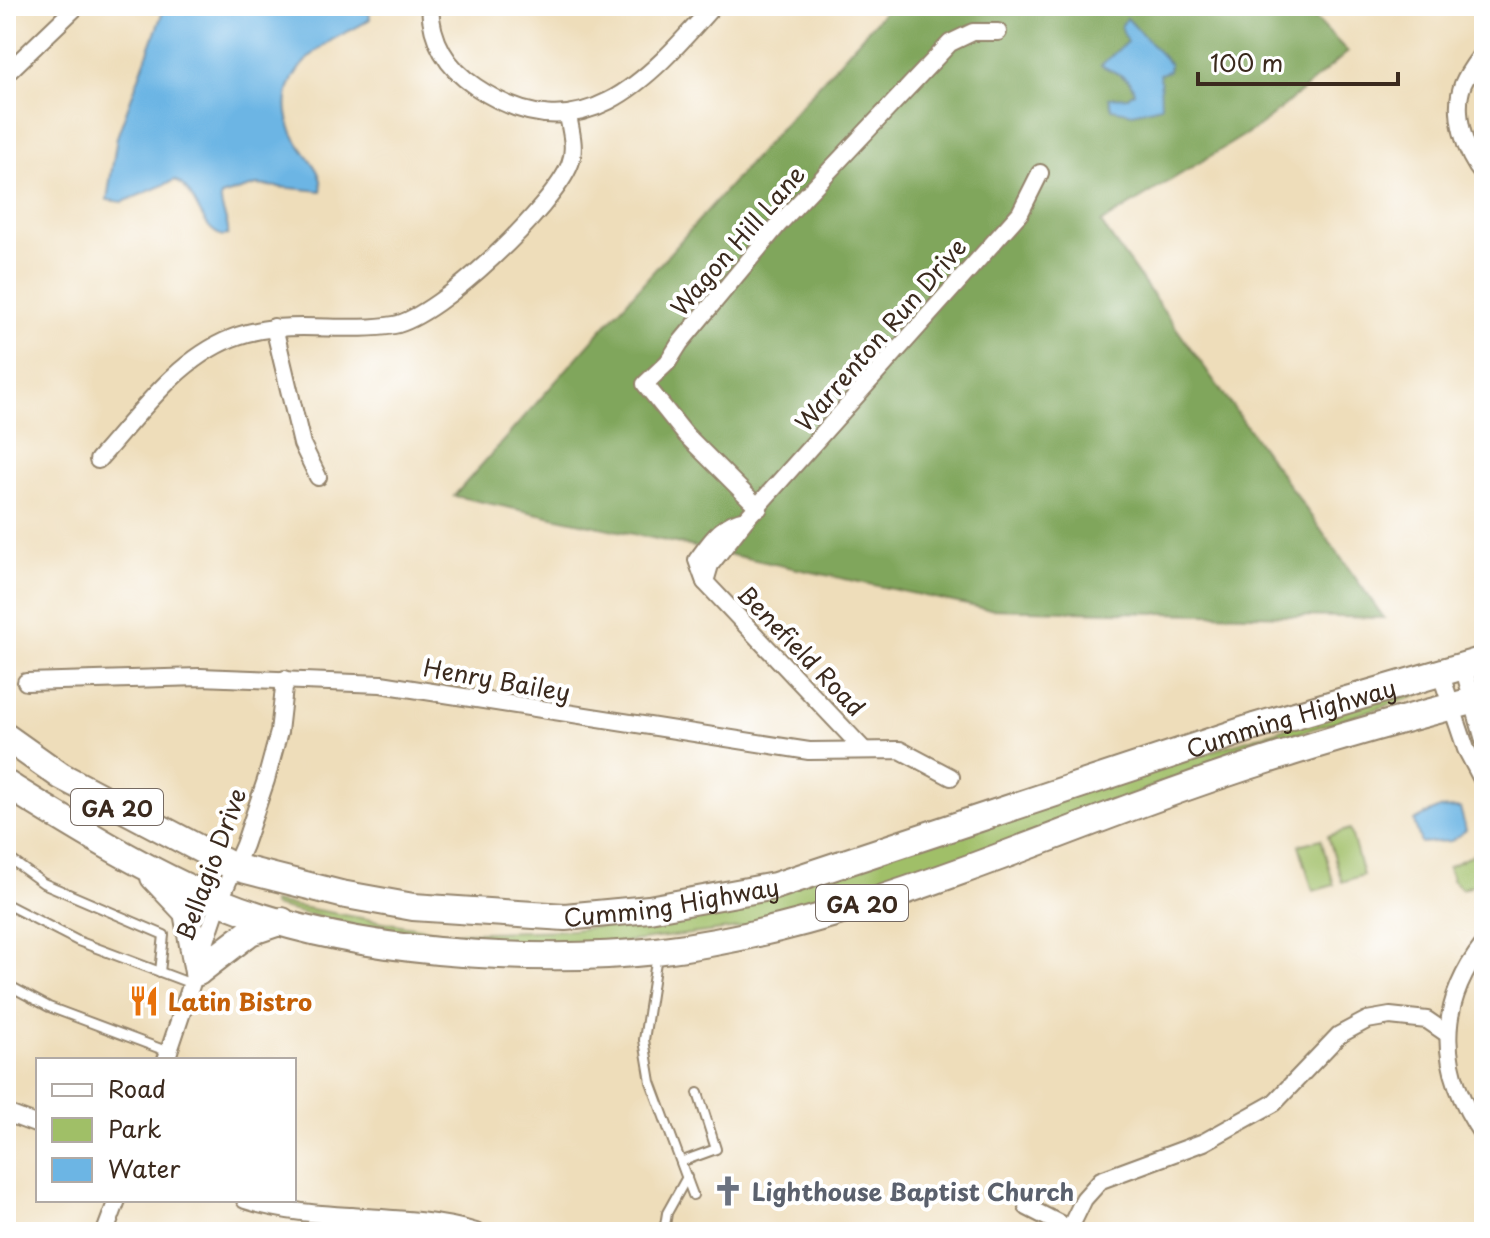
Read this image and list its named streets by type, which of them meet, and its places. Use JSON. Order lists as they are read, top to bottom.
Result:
{
  "streets": {
    "highway": ["Cumming Highway", "GA 20"],
    "street": [
      "Wagon Hill Lane",
      "Warrenton Run Drive",
      "Benefield Road",
      "Henry Bailey",
      "Bellagio Drive"
    ]
  },
  "crossings": [
    ["Wagon Hill Lane", "Warrenton Run Drive"],
    ["Warrenton Run Drive", "Benefield Road"],
    ["Benefield Road", "Henry Bailey"],
    ["Henry Bailey", "Bellagio Drive"],
    ["Cumming Highway", "Bellagio Drive"]
  ],
  "places": {
    "restaurant": ["Latin Bistro"],
    "church": ["Lighthouse Baptist Church"]
  },
  "legend": ["Road", "Park", "Water"],
  "scale_bar": "100 m"
}
